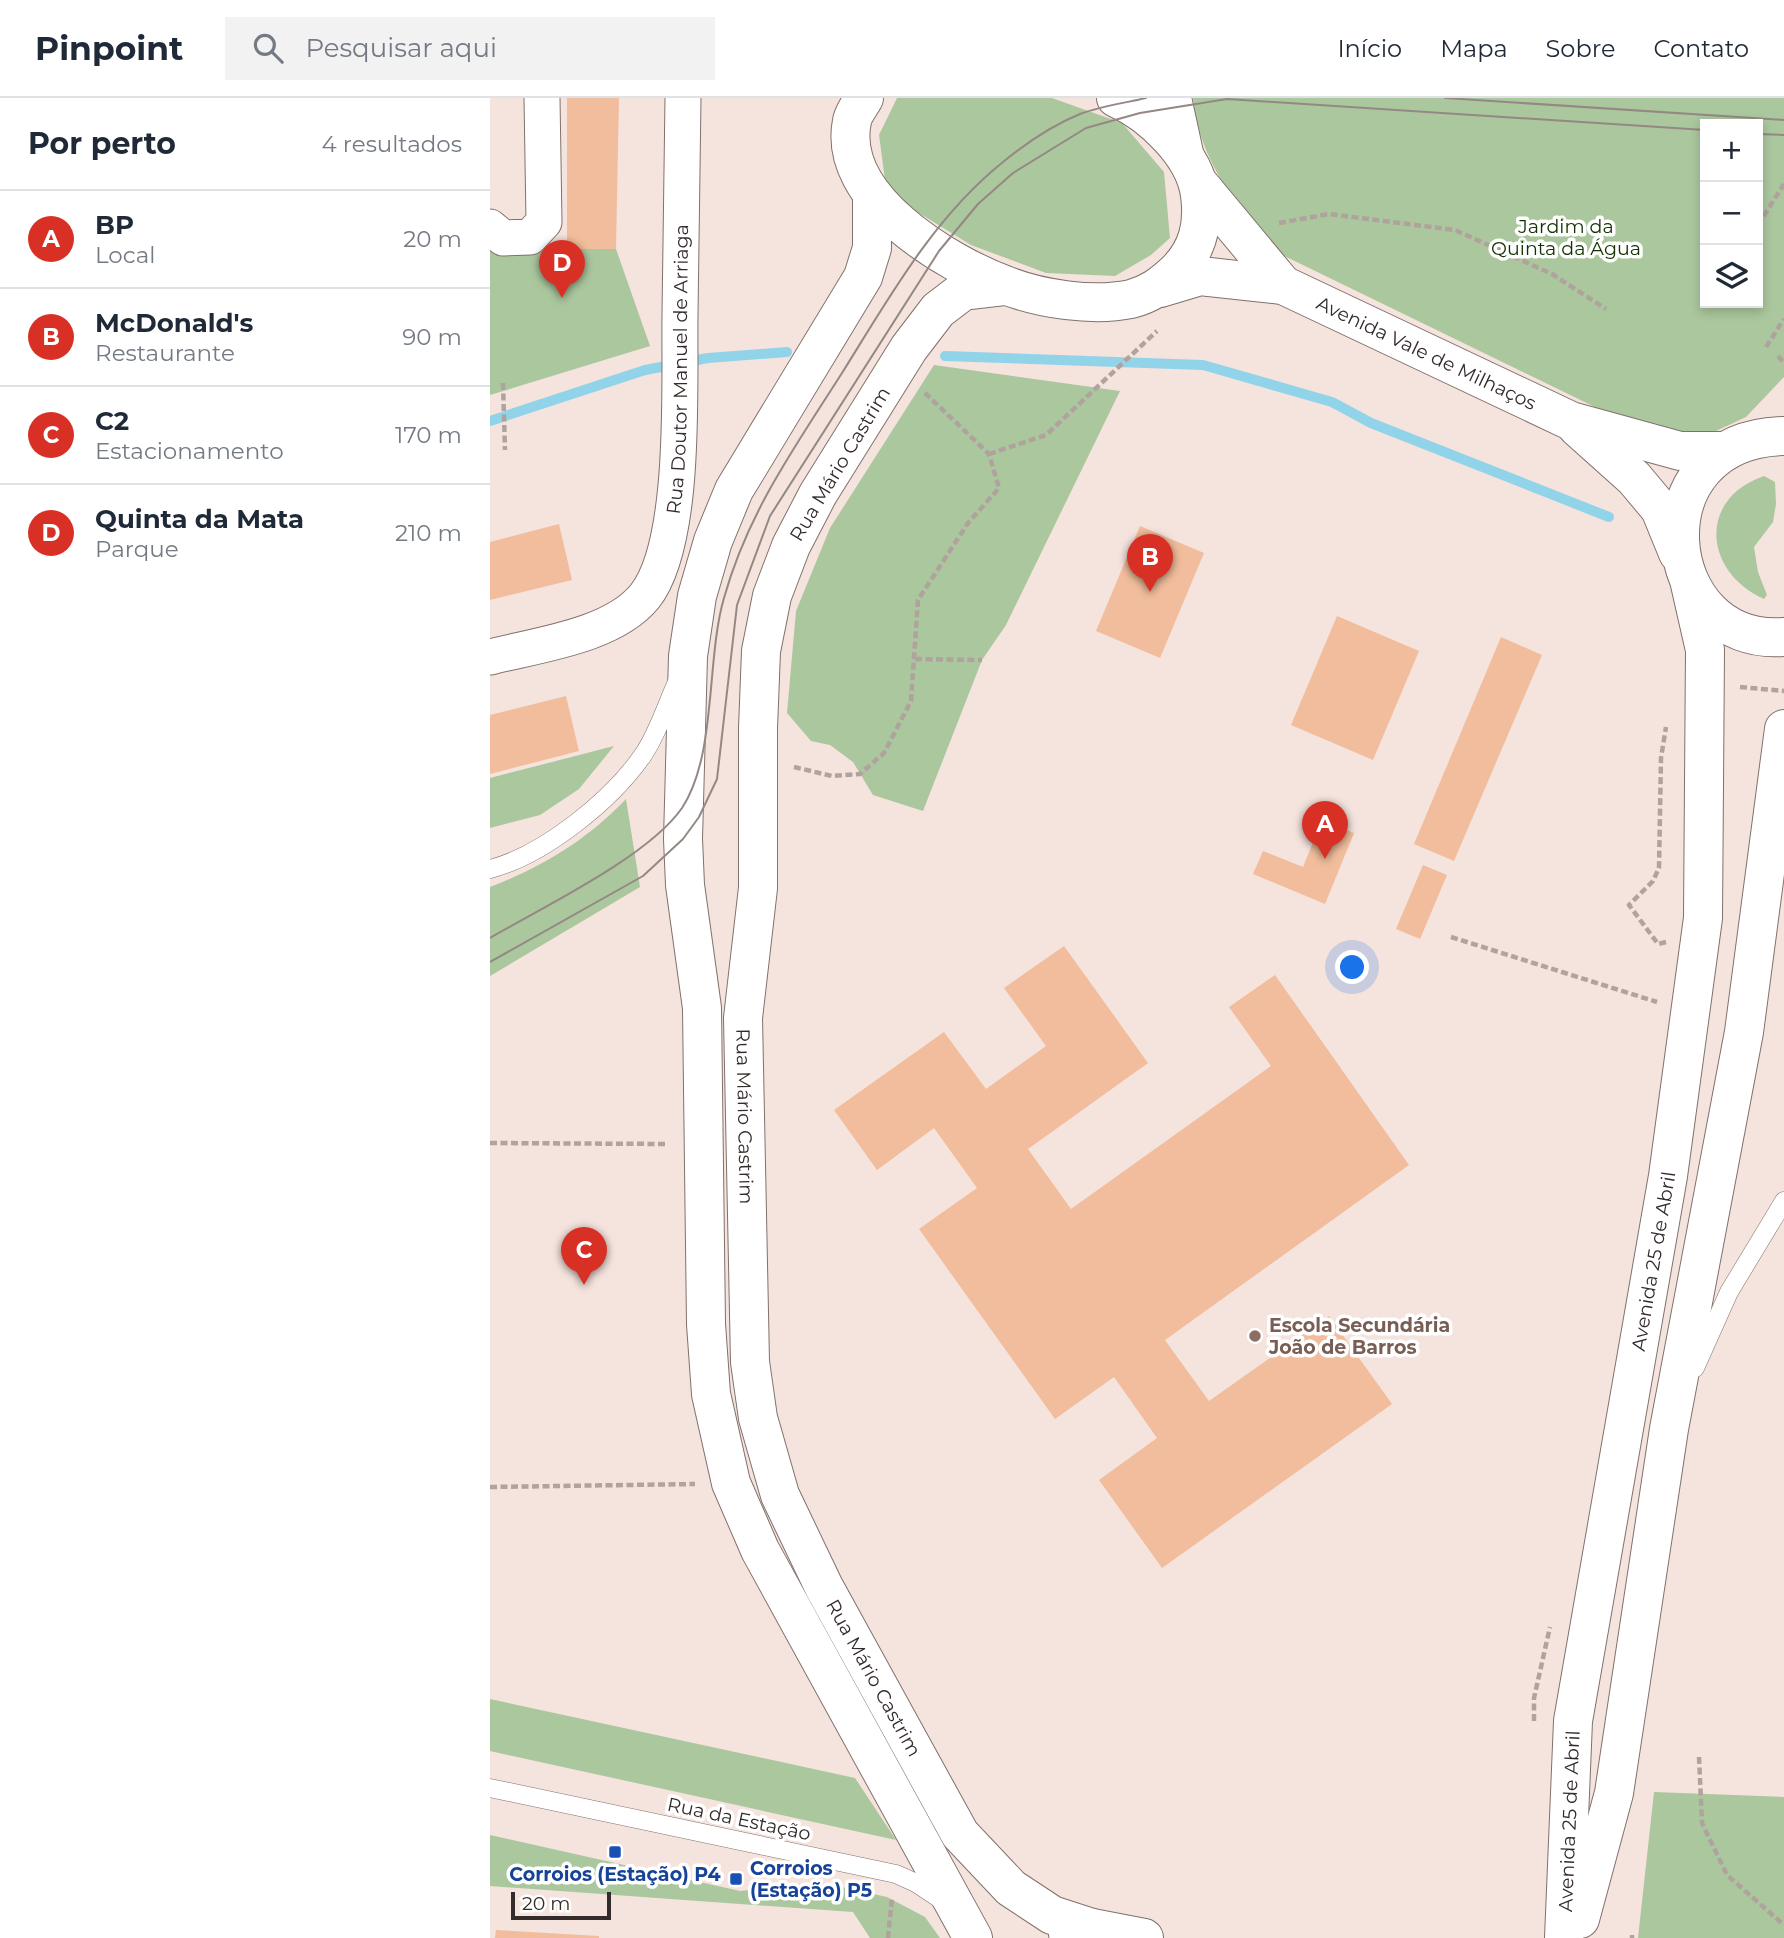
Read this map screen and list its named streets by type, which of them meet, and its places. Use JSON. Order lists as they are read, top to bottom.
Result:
{
  "streets": {
    "main road": ["Avenida Vale de Milhaços", "Rua Mário Castrim", "Avenida 25 de Abril"],
    "street": ["Rua Doutor Manuel de Arriaga"],
    "lane": ["Rua da Estação"]
  },
  "crossings": [
    ["Avenida Vale de Milhaços", "Rua Mário Castrim"],
    ["Avenida Vale de Milhaços", "Avenida 25 de Abril"],
    ["Rua Mário Castrim", "Rua da Estação"]
  ],
  "parks": ["Jardim da Quinta da Água"],
  "places": {
    "other": ["Escola Secundária João de Barros"],
    "transit": ["Corroios (Estação) P4", "Corroios (Estação) P5"]
  },
  "scale_bar": "20 m",
  "page": {
    "header": "Pinpoint",
    "search": "Pesquisar aqui",
    "nav": [
      "Início",
      "Mapa",
      "Sobre",
      "Contato"
    ],
    "heading": ["Por perto", "4 resultados"],
    "map_buttons": ["+", "−"],
    "list": [
      {
        "mark": "A",
        "name": "BP",
        "note": "Local",
        "value": "20 m"
      },
      {
        "mark": "B",
        "name": "McDonald's",
        "note": "Restaurante",
        "value": "90 m"
      },
      {
        "mark": "C",
        "name": "C2",
        "note": "Estacionamento",
        "value": "170 m"
      },
      {
        "mark": "D",
        "name": "Quinta da Mata",
        "note": "Parque",
        "value": "210 m"
      }
    ],
    "pins": [
      "D",
      "B",
      "A",
      "C"
    ],
    "scale": "20 m"
  }
}
